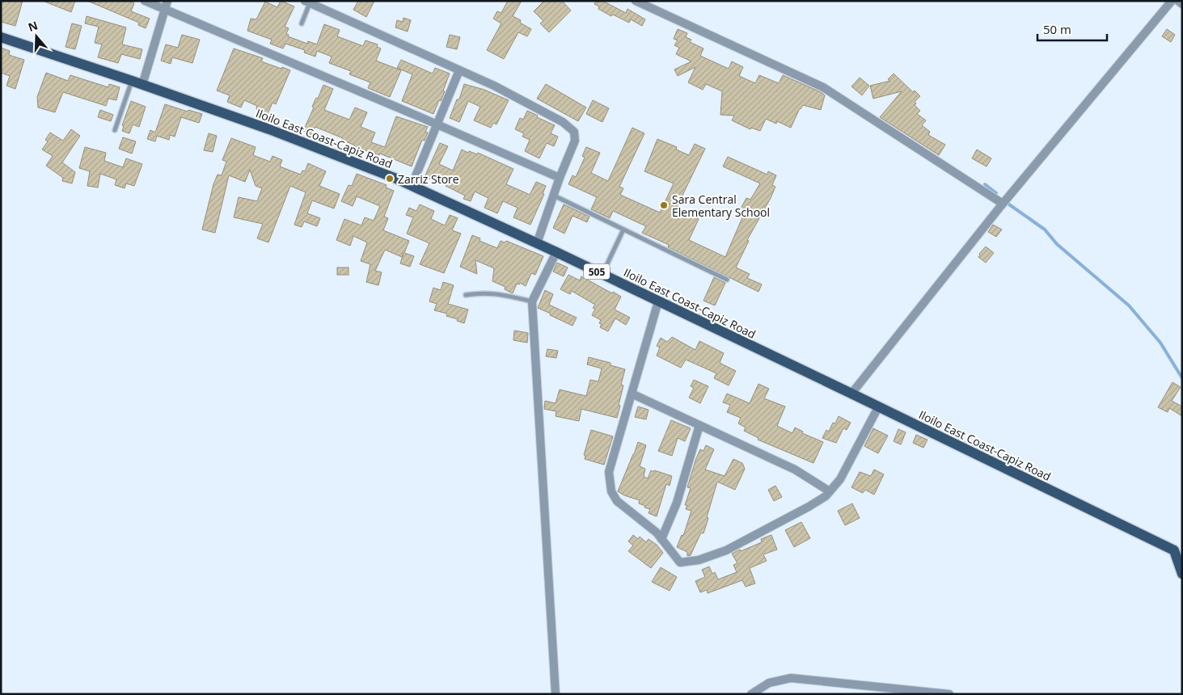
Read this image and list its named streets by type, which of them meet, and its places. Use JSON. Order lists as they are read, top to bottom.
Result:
{
  "streets": {
    "main road": ["Iloilo East Coast-Capiz Road", "505"]
  },
  "places": ["Zarriz Store", "Sara Central Elementary School"],
  "scale_bar": "50 m",
  "north": "top"
}
